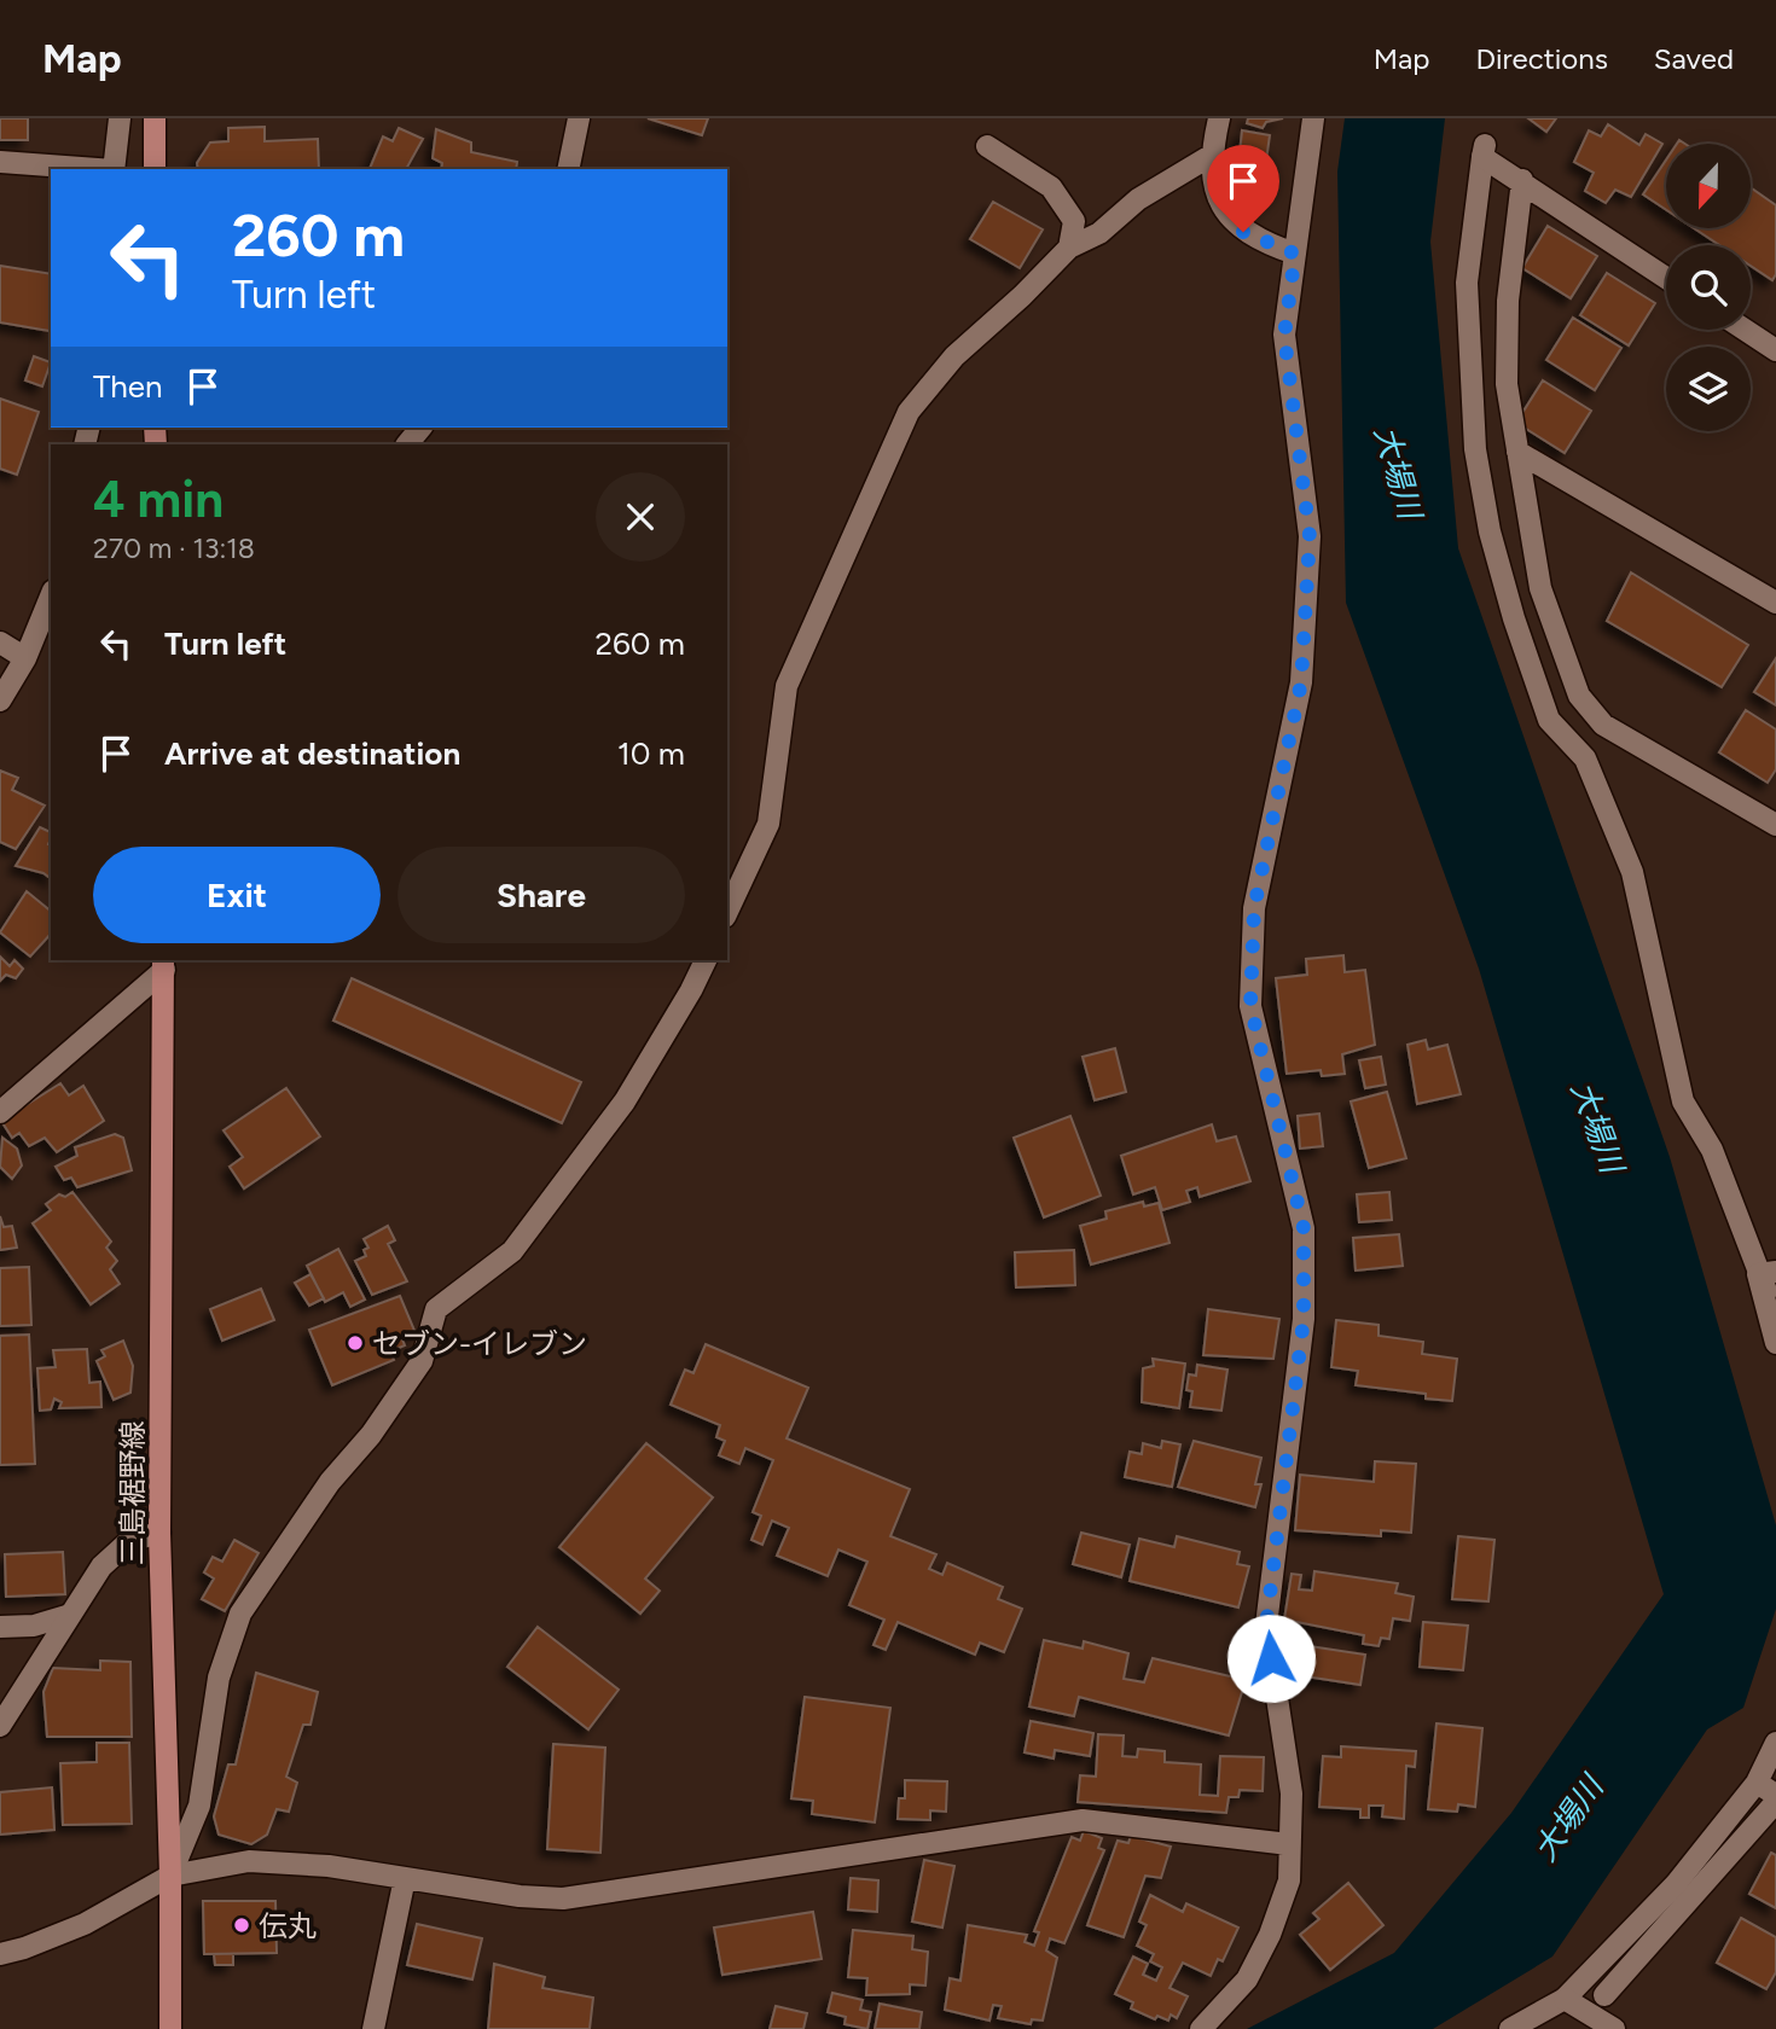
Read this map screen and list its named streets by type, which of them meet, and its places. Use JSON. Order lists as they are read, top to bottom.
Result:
{
  "streets": {
    "main road": ["三島裾野線"]
  },
  "water": ["大場川"],
  "places": ["セブン-イレブン", "伝丸"],
  "north": "bottom",
  "page": {
    "header": "Map",
    "nav": ["Map", "Directions", "Saved"],
    "turn": ["260 m", "Turn left"],
    "then": "Then",
    "heading": ["4 min", "270 m · 13:18"],
    "list": [
      {
        "name": "Turn left",
        "value": "260 m"
      },
      {
        "name": "Arrive at destination",
        "value": "10 m"
      }
    ],
    "buttons": ["Exit", "Share"]
  }
}
